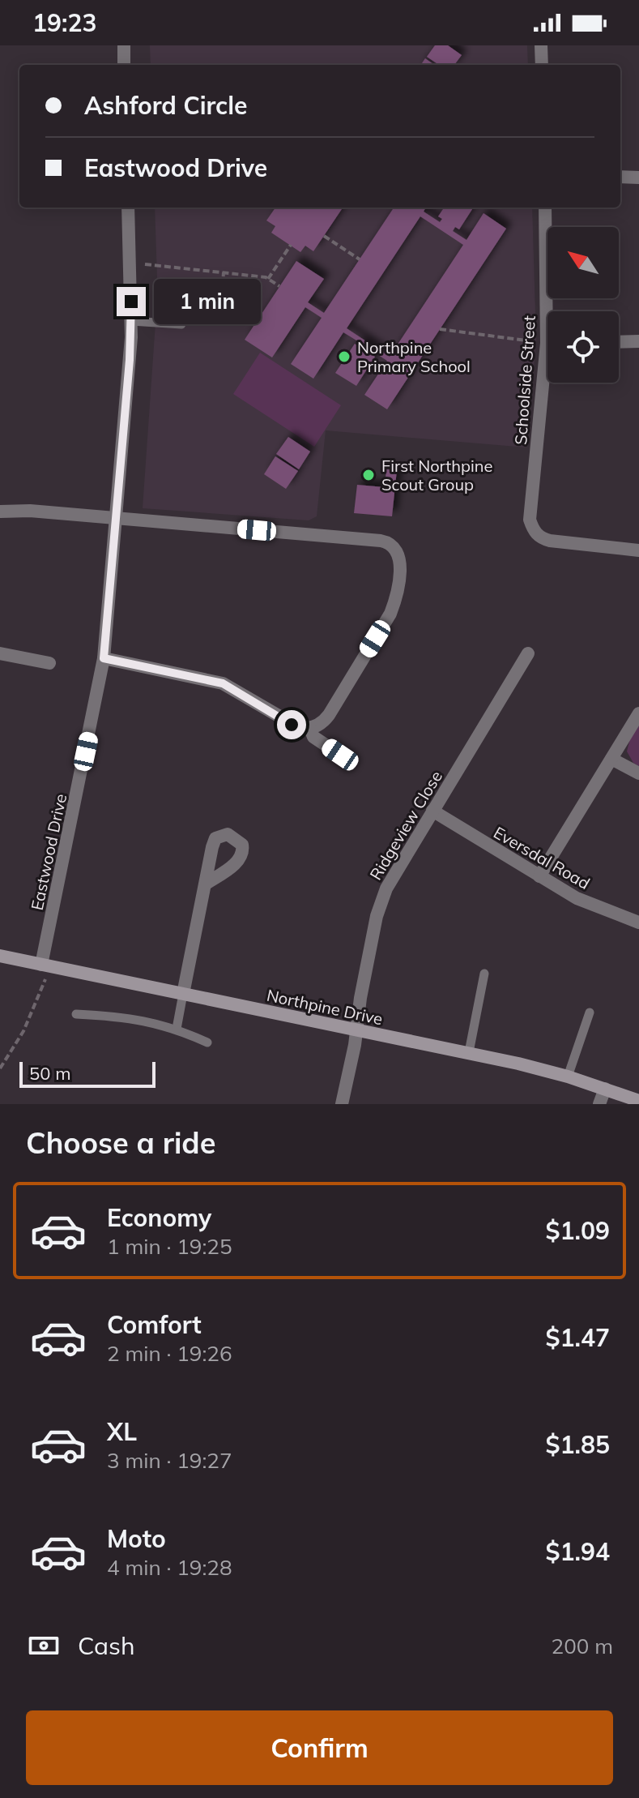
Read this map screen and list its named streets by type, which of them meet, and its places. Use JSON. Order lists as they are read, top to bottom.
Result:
{
  "streets": {
    "street": [
      "Schoolside Street",
      "Ridgeview Close",
      "Eastwood Drive",
      "Eversdal Road",
      "Northpine Drive"
    ]
  },
  "crossings": [
    ["Ridgeview Close", "Eversdal Road"],
    ["Ridgeview Close", "Northpine Drive"],
    ["Eastwood Drive", "Northpine Drive"]
  ],
  "places": ["Northpine Primary School", "First Northpine Scout Group"],
  "scale_bar": "50 m",
  "north": "top left",
  "page": {
    "status": "19:23",
    "banner": ["Ashford Circle", "Eastwood Drive"],
    "bubble": "1 min",
    "scale": "50 m",
    "heading": "Choose a ride",
    "list": [
      {
        "name": "Economy",
        "note": "1 min · 19:25",
        "value": "$1.09"
      },
      {
        "name": "Comfort",
        "note": "2 min · 19:26",
        "value": "$1.47"
      },
      {
        "name": "XL",
        "note": "3 min · 19:27",
        "value": "$1.85"
      },
      {
        "name": "Moto",
        "note": "4 min · 19:28",
        "value": "$1.94"
      }
    ],
    "pay": ["Cash", "200 m"],
    "buttons": "Confirm"
  }
}
